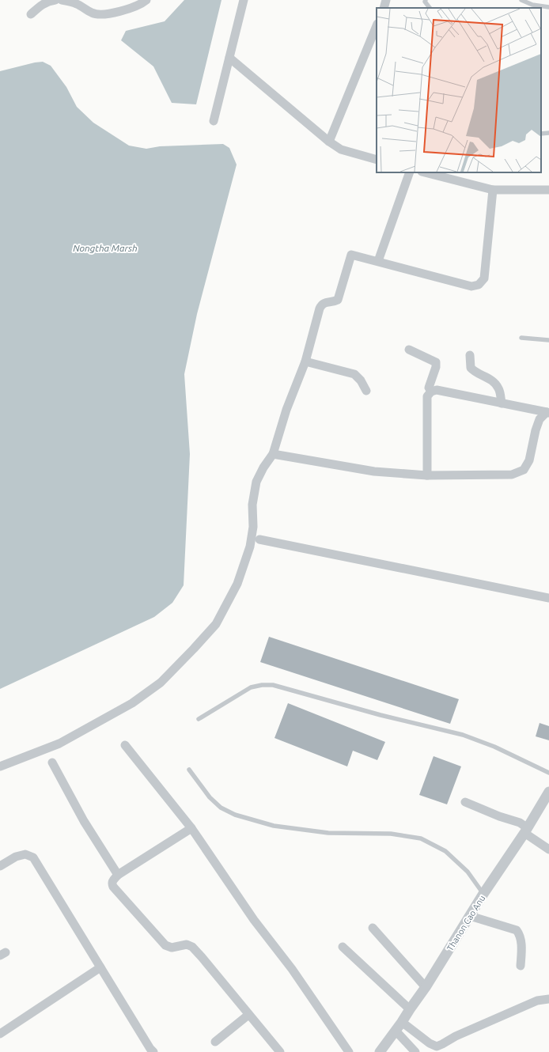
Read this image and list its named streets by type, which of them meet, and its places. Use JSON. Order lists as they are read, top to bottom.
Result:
{
  "streets": {
    "street": ["Thanon Cao Anu"]
  },
  "water": ["Nongtha Marsh"]
}
